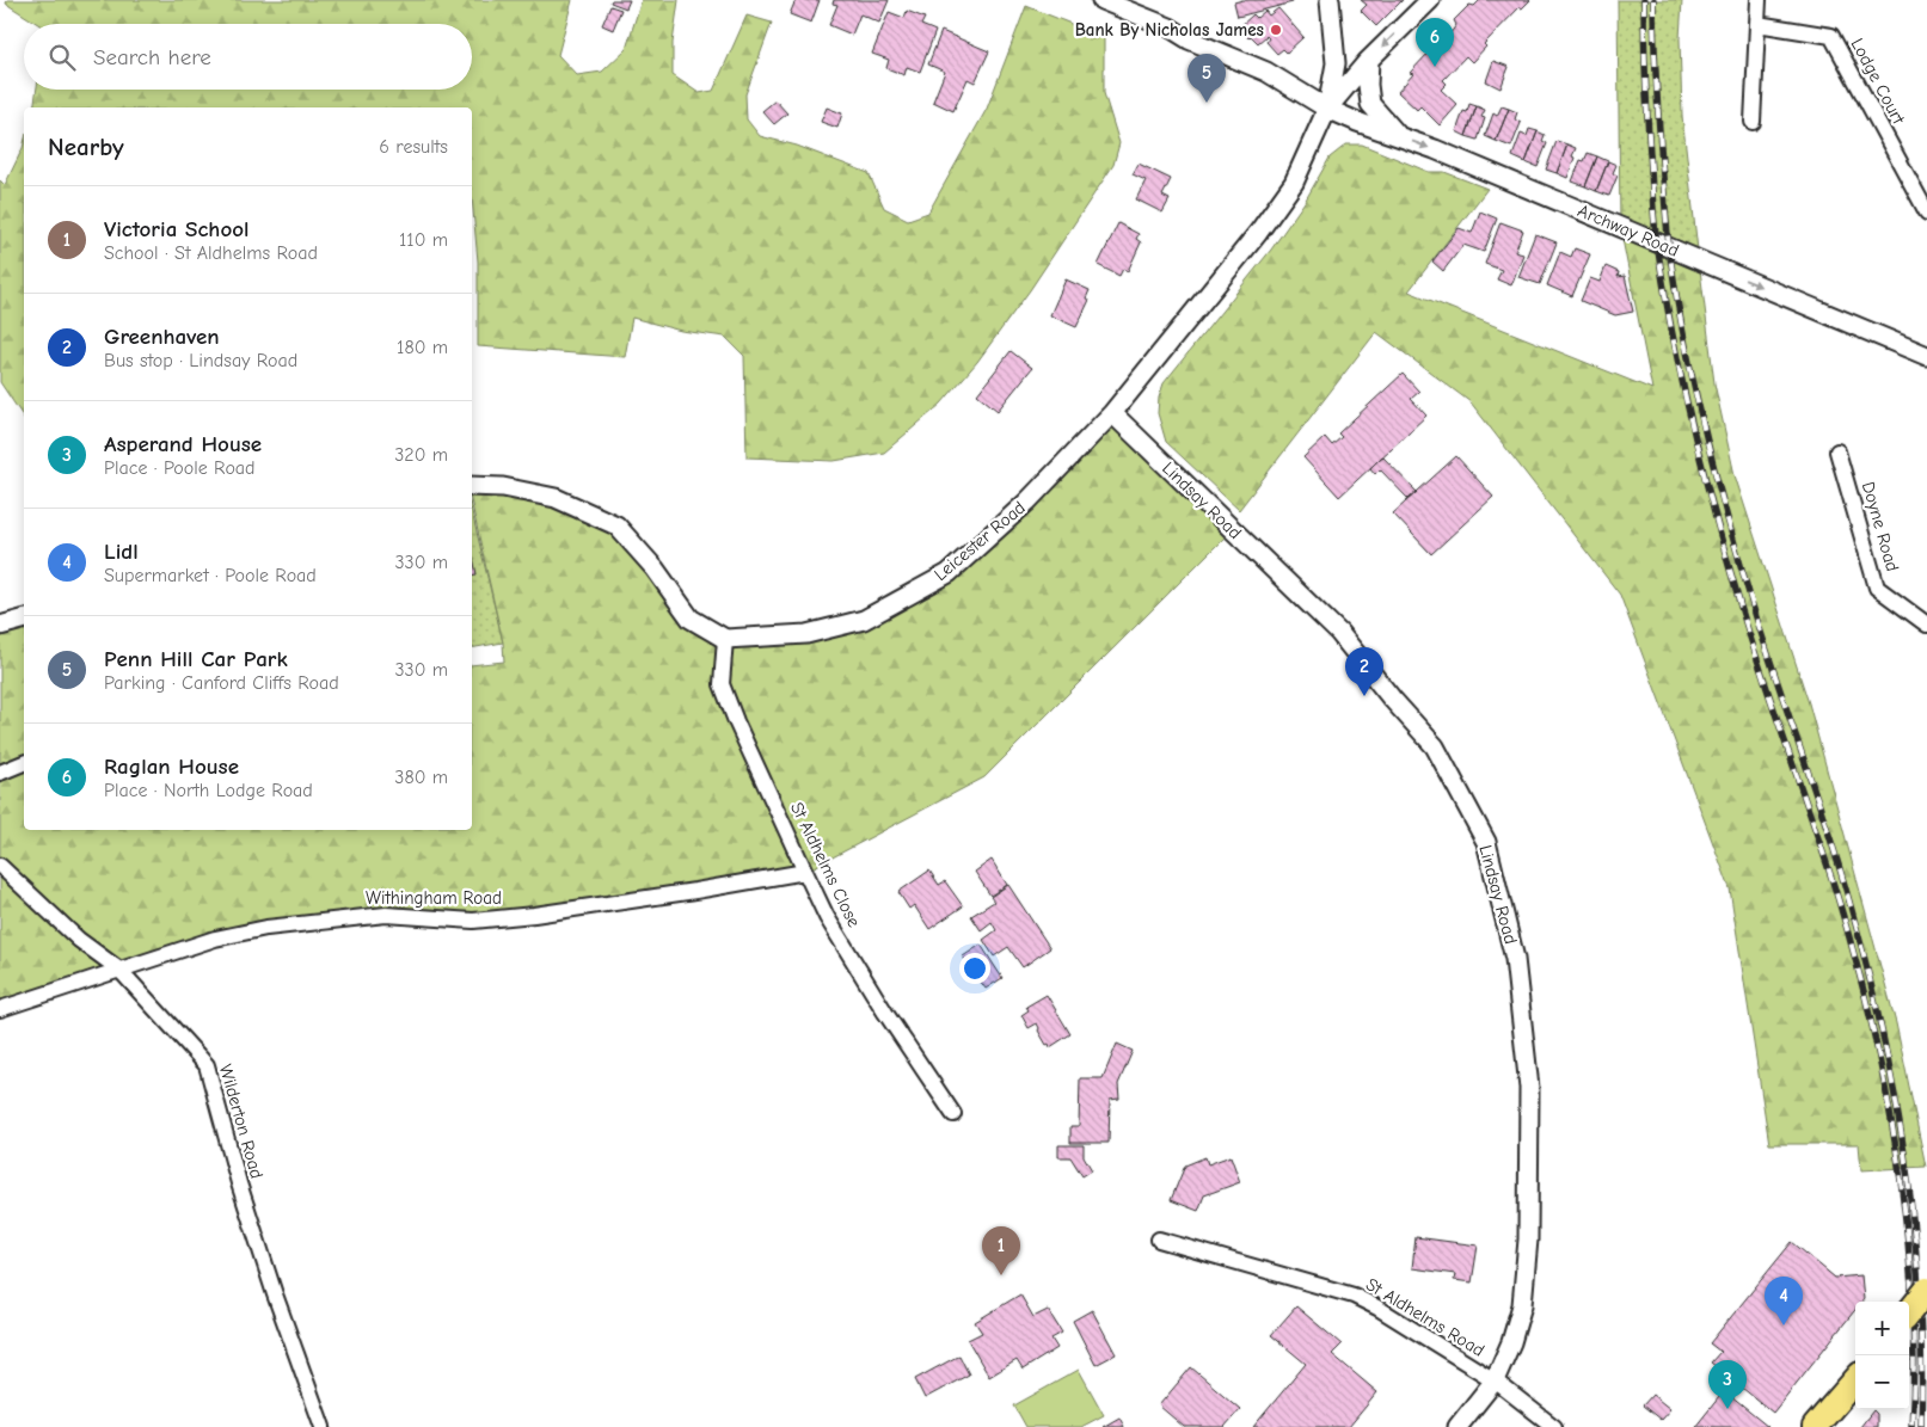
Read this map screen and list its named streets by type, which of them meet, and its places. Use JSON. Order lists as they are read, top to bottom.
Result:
{
  "streets": {
    "street": [
      "Lodge Court",
      "Archway Road",
      "Lindsay Road",
      "Doyne Road",
      "Leicester Road",
      "St Aldhelms Close",
      "Withingham Road",
      "Wilderton Road",
      "St Aldhelms Road"
    ]
  },
  "crossings": [
    ["Archway Road", "Leicester Road"],
    ["Lindsay Road", "Leicester Road"],
    ["Lindsay Road", "St Aldhelms Road"],
    ["Leicester Road", "St Aldhelms Close"],
    ["St Aldhelms Close", "Withingham Road"],
    ["Withingham Road", "Wilderton Road"]
  ],
  "one_way": ["Archway Road"],
  "places": ["Bank By Nicholas James"],
  "page": {
    "pins": [
      "6",
      "5",
      "2",
      "1",
      "4",
      "3"
    ],
    "search": "Search here",
    "heading": ["Nearby", "6 results"],
    "list": [
      {
        "mark": "1",
        "name": "Victoria School",
        "note": "School · St Aldhelms Road",
        "value": "110 m"
      },
      {
        "mark": "2",
        "name": "Greenhaven",
        "note": "Bus stop · Lindsay Road",
        "value": "180 m"
      },
      {
        "mark": "3",
        "name": "Asperand House",
        "note": "Place · Poole Road",
        "value": "320 m"
      },
      {
        "mark": "4",
        "name": "Lidl",
        "note": "Supermarket · Poole Road",
        "value": "330 m"
      },
      {
        "mark": "5",
        "name": "Penn Hill Car Park",
        "note": "Parking · Canford Cliffs Road",
        "value": "330 m"
      },
      {
        "mark": "6",
        "name": "Raglan House",
        "note": "Place · North Lodge Road",
        "value": "380 m"
      }
    ],
    "map_buttons": ["+", "−"]
  }
}
